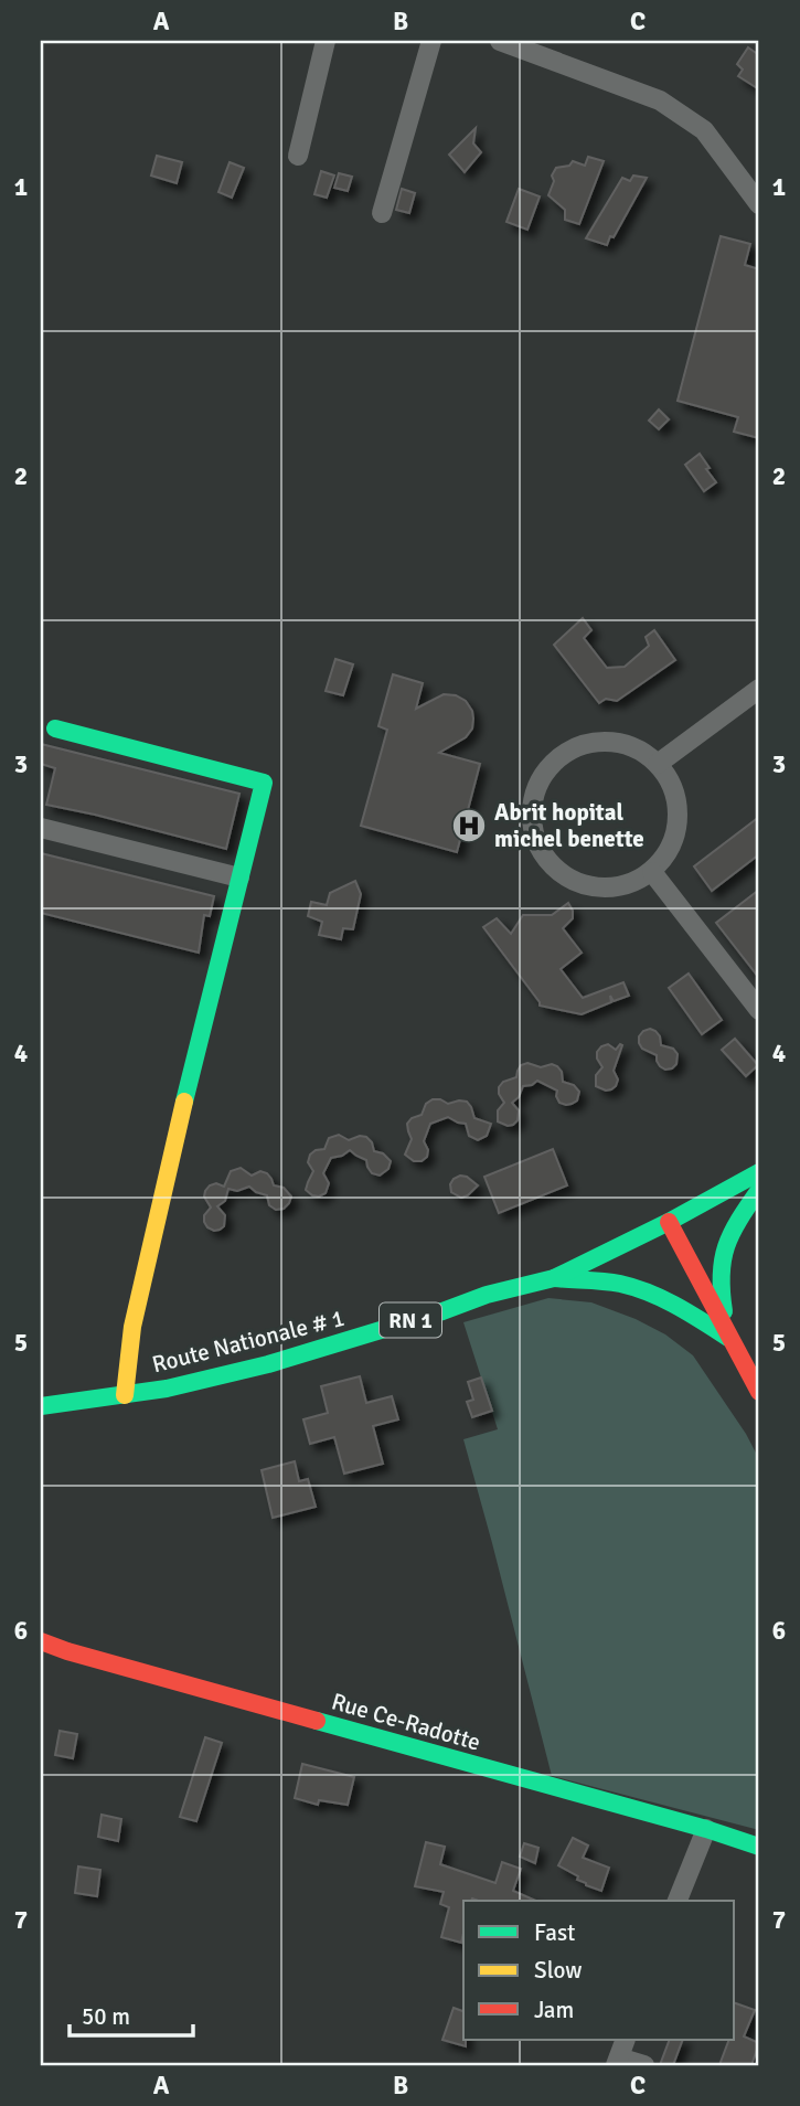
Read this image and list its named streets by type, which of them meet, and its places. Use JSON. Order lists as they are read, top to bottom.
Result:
{
  "streets": {
    "street": ["RN 1", "Route Nationale # 1", "Rue Ce-Radotte"]
  },
  "places": {
    "hospital": ["Abrit hopital michel benette"]
  },
  "legend": ["Fast", "Slow", "Jam"],
  "scale_bar": "50 m",
  "grid": {
    "columns": ["A", "B", "C"],
    "rows": [
      "1",
      "2",
      "3",
      "4",
      "5",
      "6",
      "7"
    ]
  }
}
